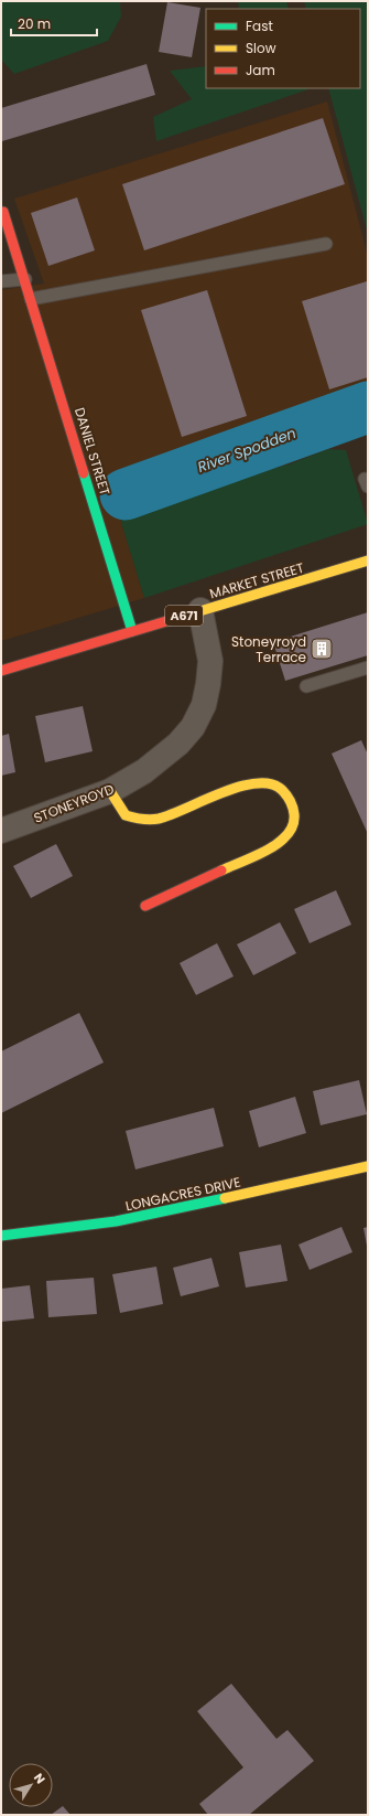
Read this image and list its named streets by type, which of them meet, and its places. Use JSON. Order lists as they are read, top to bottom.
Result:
{
  "streets": {
    "street": [
      "DANIEL STREET",
      "MARKET STREET",
      "A671",
      "STONEYROYD",
      "LONGACRES DRIVE"
    ]
  },
  "crossings": [
    ["DANIEL STREET", "MARKET STREET"],
    ["MARKET STREET", "STONEYROYD"]
  ],
  "water": ["River Spodden"],
  "places": {
    "building": ["Stoneyroyd Terrace"]
  },
  "legend": ["Fast", "Slow", "Jam"],
  "scale_bar": "20 m",
  "north": "top right"
}
